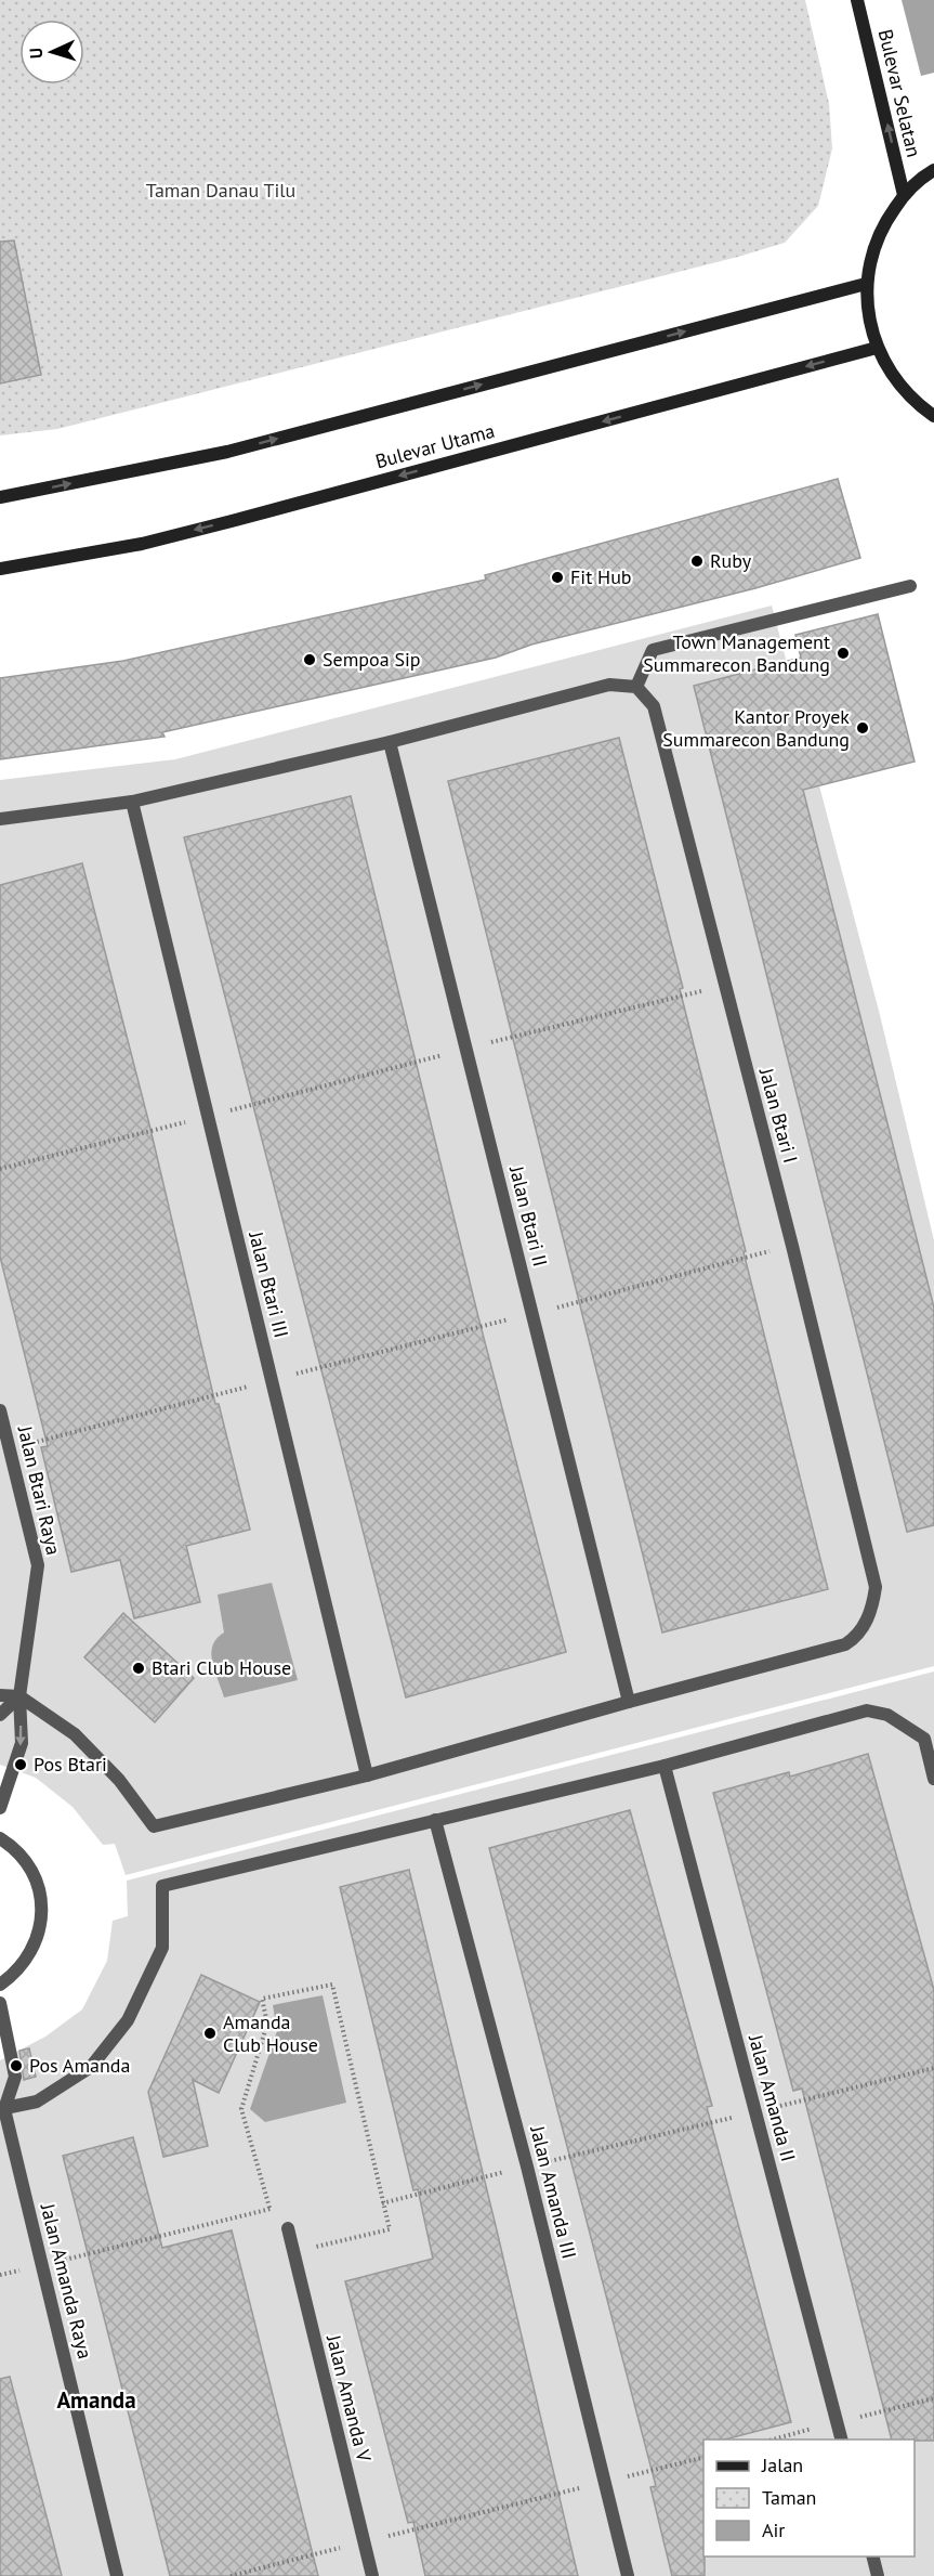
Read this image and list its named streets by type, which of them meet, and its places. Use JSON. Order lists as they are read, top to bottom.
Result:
{
  "streets": {
    "main road": ["Bulevar Selatan", "Bulevar Utama"],
    "street": [
      "Jalan Btari I",
      "Jalan Btari II",
      "Jalan Btari III",
      "Jalan Btari Raya",
      "Jalan Amanda II",
      "Jalan Amanda III",
      "Jalan Amanda Raya",
      "Jalan Amanda V"
    ]
  },
  "crossings": [
    ["Jalan Btari I", "Jalan Btari II"]
  ],
  "one_way": ["Bulevar Selatan"],
  "districts": ["Amanda"],
  "parks": ["Taman Danau Tilu"],
  "places": [
    "Ruby",
    "Fit Hub",
    "Town Management Summarecon Bandung",
    "Sempoa Sip",
    "Kantor Proyek Summarecon Bandung",
    "Btari Club House",
    "Pos Btari",
    "Amanda Club House",
    "Pos Amanda"
  ],
  "legend": ["Jalan", "Taman", "Air"],
  "north": "left"
}
